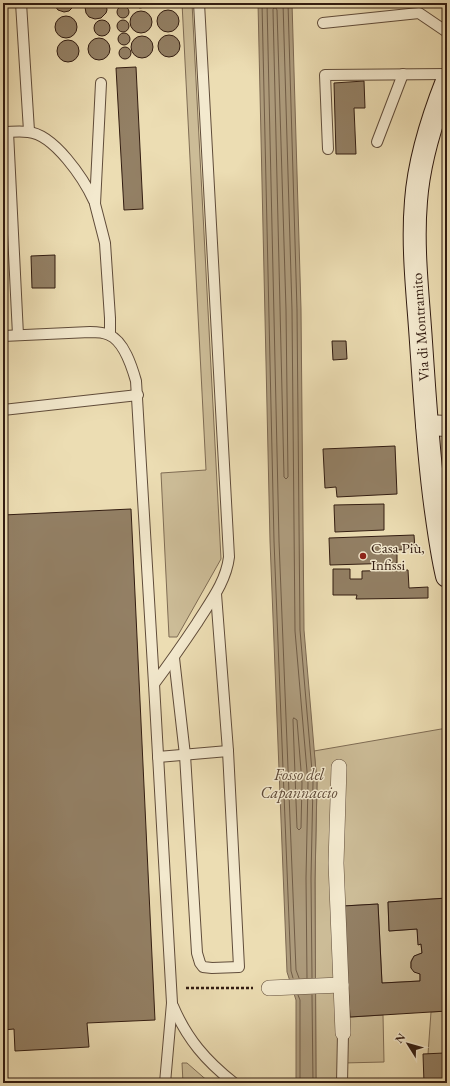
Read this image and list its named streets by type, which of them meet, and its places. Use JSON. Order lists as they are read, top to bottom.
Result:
{
  "streets": {
    "main road": ["Via di Montramito"]
  },
  "water": ["Fosso del Capannaccio"],
  "places": ["Casa Più, Infissi"],
  "north": "top left"
}
